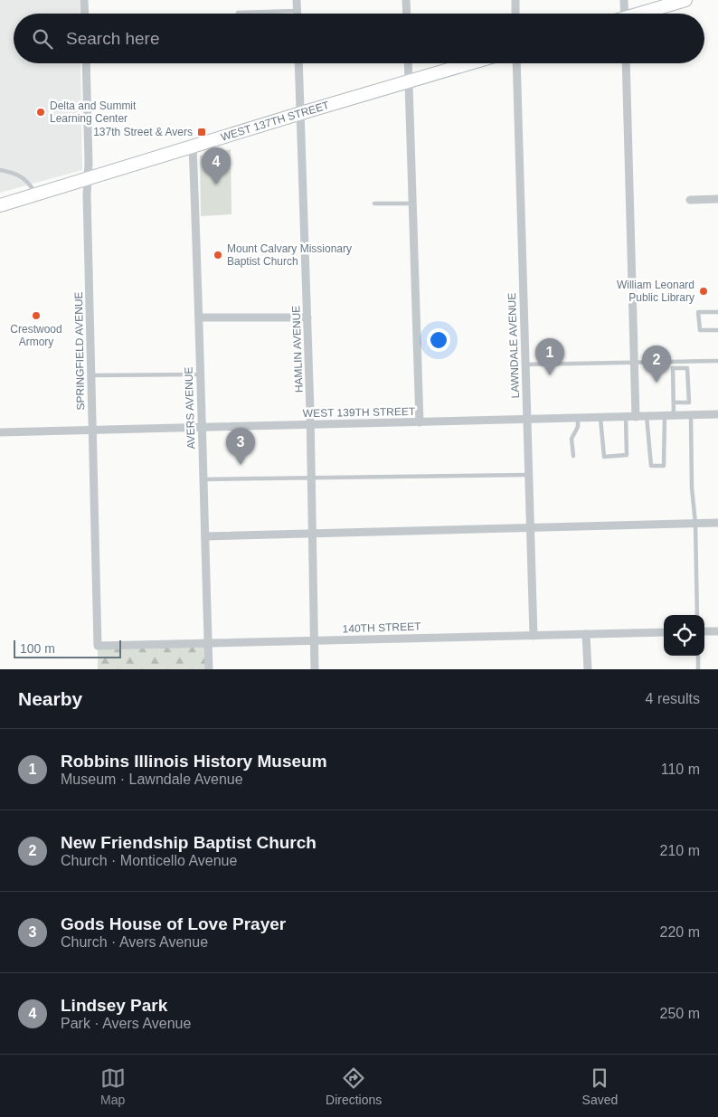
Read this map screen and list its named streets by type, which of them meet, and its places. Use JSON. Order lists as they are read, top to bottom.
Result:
{
  "streets": {
    "main road": ["WEST 137TH STREET"],
    "street": [
      "LAWNDALE AVENUE",
      "HAMLIN AVENUE",
      "SPRINGFIELD AVENUE",
      "AVERS AVENUE",
      "WEST 139TH STREET",
      "140TH STREET"
    ]
  },
  "crossings": [
    ["WEST 137TH STREET", "HAMLIN AVENUE"],
    ["WEST 137TH STREET", "SPRINGFIELD AVENUE"],
    ["WEST 137TH STREET", "AVERS AVENUE"],
    ["LAWNDALE AVENUE", "WEST 139TH STREET"],
    ["LAWNDALE AVENUE", "140TH STREET"],
    ["HAMLIN AVENUE", "WEST 139TH STREET"],
    ["HAMLIN AVENUE", "140TH STREET"],
    ["SPRINGFIELD AVENUE", "WEST 139TH STREET"],
    ["SPRINGFIELD AVENUE", "140TH STREET"],
    ["AVERS AVENUE", "WEST 139TH STREET"],
    ["AVERS AVENUE", "140TH STREET"]
  ],
  "places": {
    "other": [
      "Delta and Summit Learning Center",
      "Mount Calvary Missionary Baptist Church",
      "William Leonard Public Library",
      "Crestwood Armory"
    ],
    "transit": ["137th Street & Avers"]
  },
  "scale_bar": "100 m",
  "page": {
    "search": "Search here",
    "pins": [
      "4",
      "1",
      "2",
      "3"
    ],
    "scale": "100 m",
    "heading": ["Nearby", "4 results"],
    "list": [
      {
        "mark": "1",
        "name": "Robbins Illinois History Museum",
        "note": "Museum · Lawndale Avenue",
        "value": "110 m"
      },
      {
        "mark": "2",
        "name": "New Friendship Baptist Church",
        "note": "Church · Monticello Avenue",
        "value": "210 m"
      },
      {
        "mark": "3",
        "name": "Gods House of Love Prayer",
        "note": "Church · Avers Avenue",
        "value": "220 m"
      },
      {
        "mark": "4",
        "name": "Lindsey Park",
        "note": "Park · Avers Avenue",
        "value": "250 m"
      }
    ],
    "nav": ["Map", "Directions", "Saved"]
  }
}
